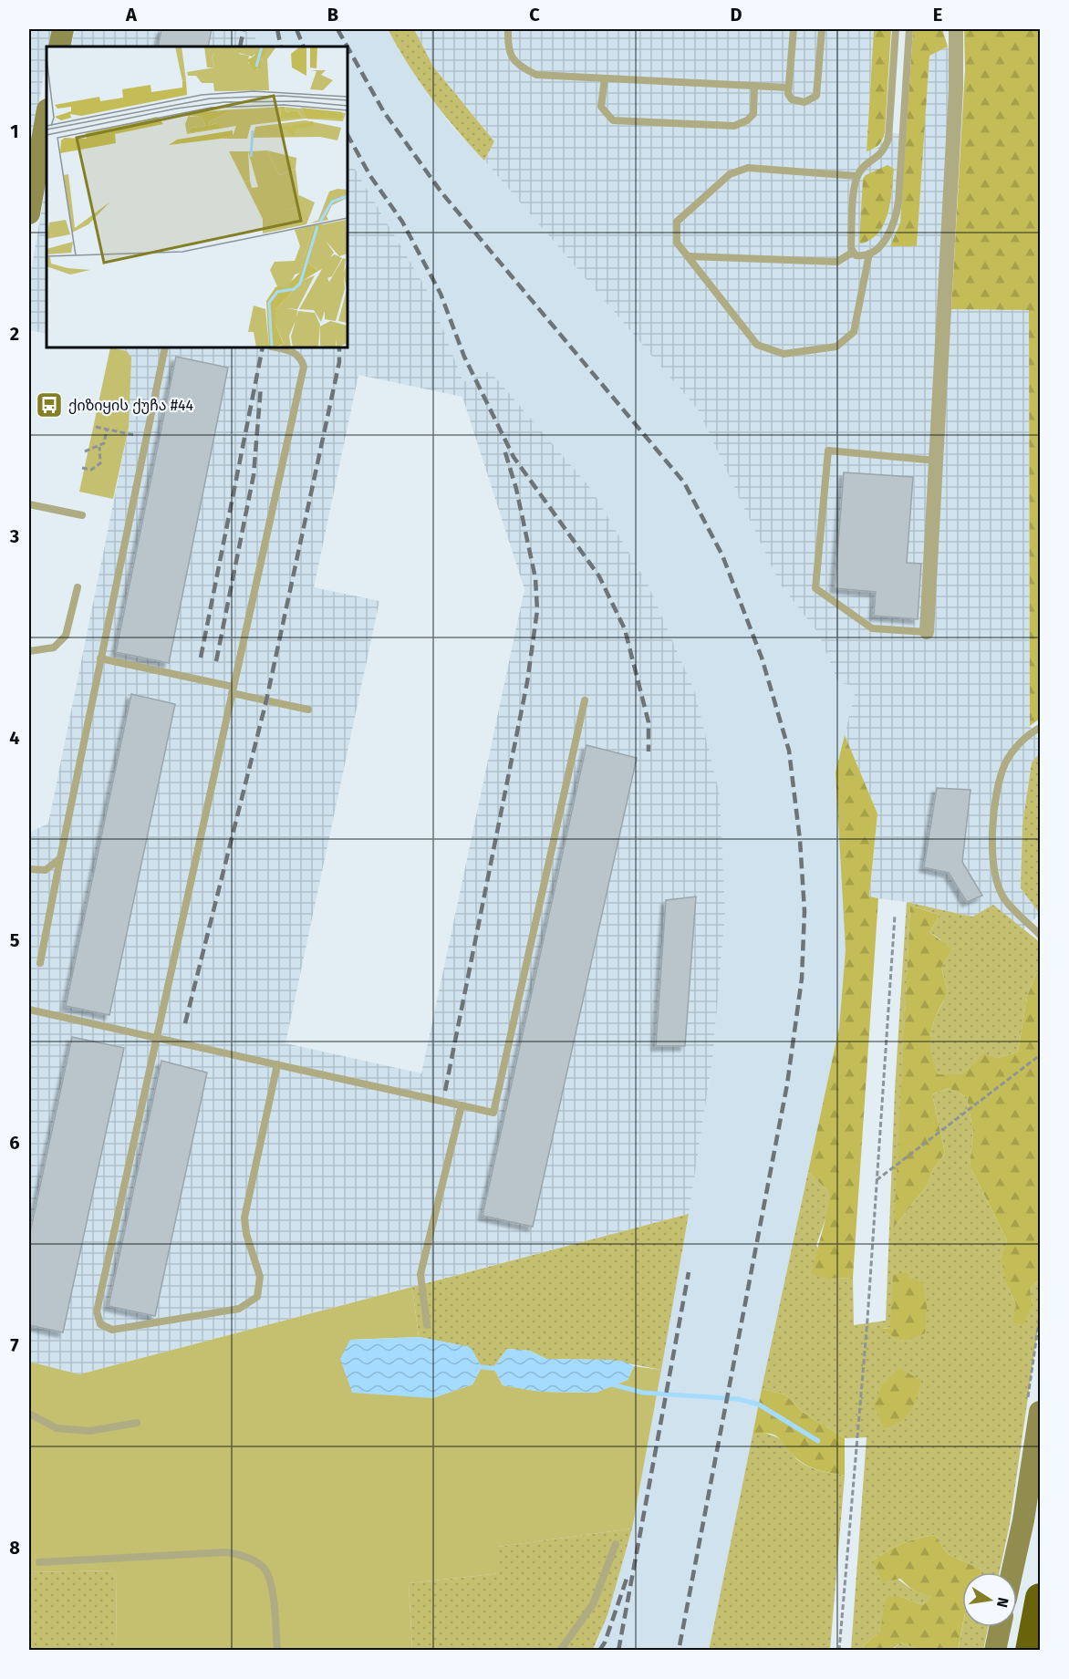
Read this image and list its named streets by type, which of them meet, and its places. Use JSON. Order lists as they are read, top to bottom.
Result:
{
  "places": {
    "bus stop": ["ქიზიყის ქუჩა #44"]
  },
  "north": "right",
  "grid": {
    "columns": [
      "A",
      "B",
      "C",
      "D",
      "E"
    ],
    "rows": [
      "1",
      "2",
      "3",
      "4",
      "5",
      "6",
      "7",
      "8"
    ]
  }
}
